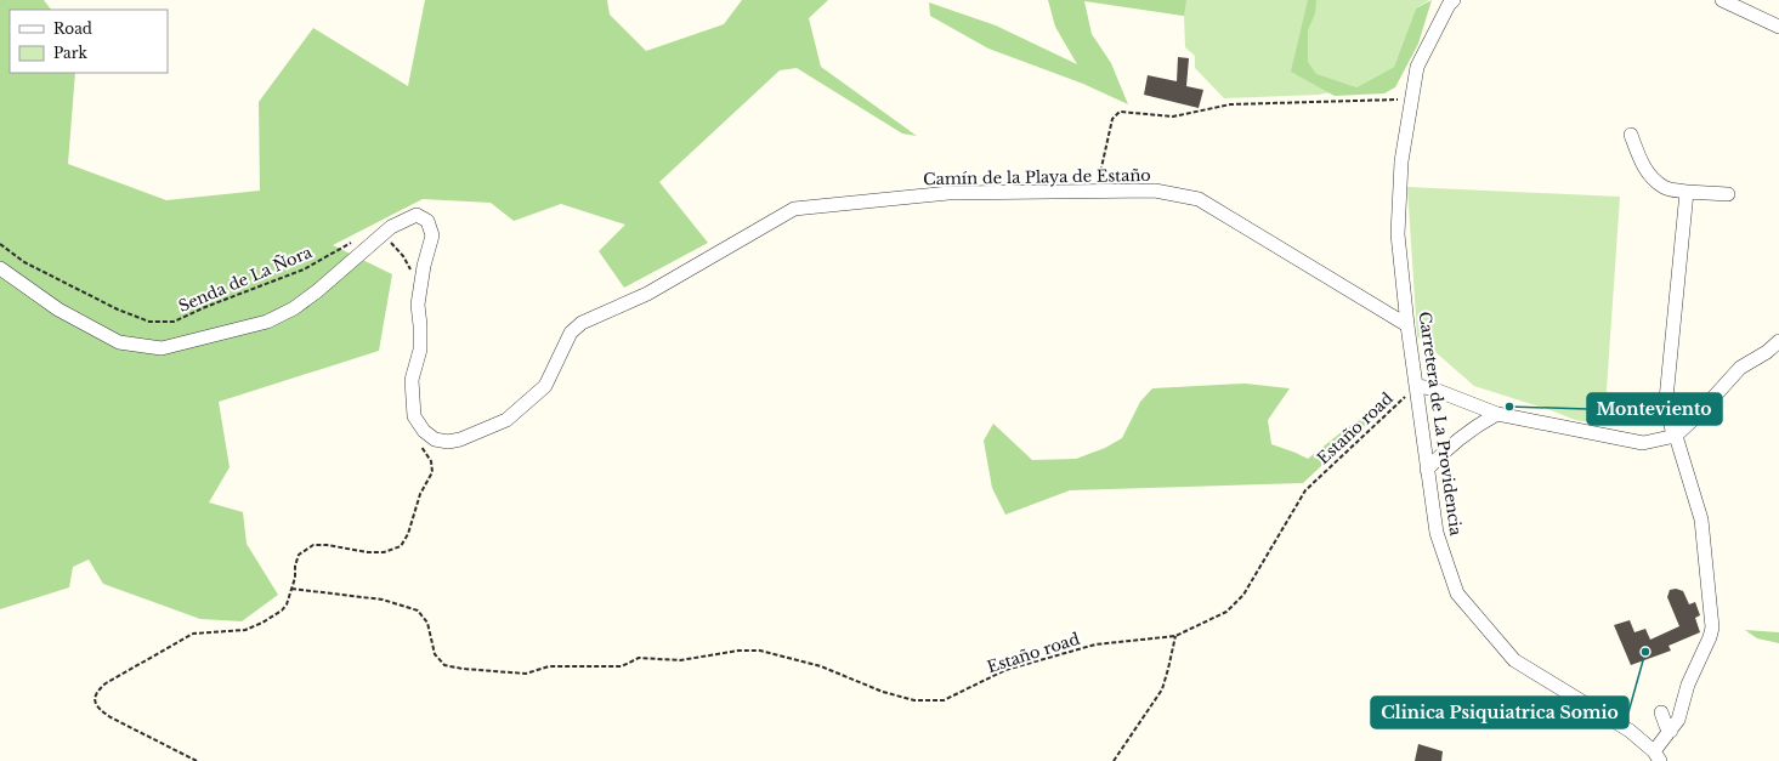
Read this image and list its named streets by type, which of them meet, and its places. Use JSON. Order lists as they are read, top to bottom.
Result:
{
  "streets": {
    "street": ["Camín de la Playa de Estaño", "Carretera de La Providencia"],
    "path": ["Senda de La Ñora", "Estaño road"]
  },
  "crossings": [
    ["Camín de la Playa de Estaño", "Carretera de La Providencia"],
    ["Carretera de La Providencia", "Estaño road"]
  ],
  "places": ["Monteviento", "Clinica Psiquiatrica Somio"],
  "legend": ["Road", "Park"]
}
